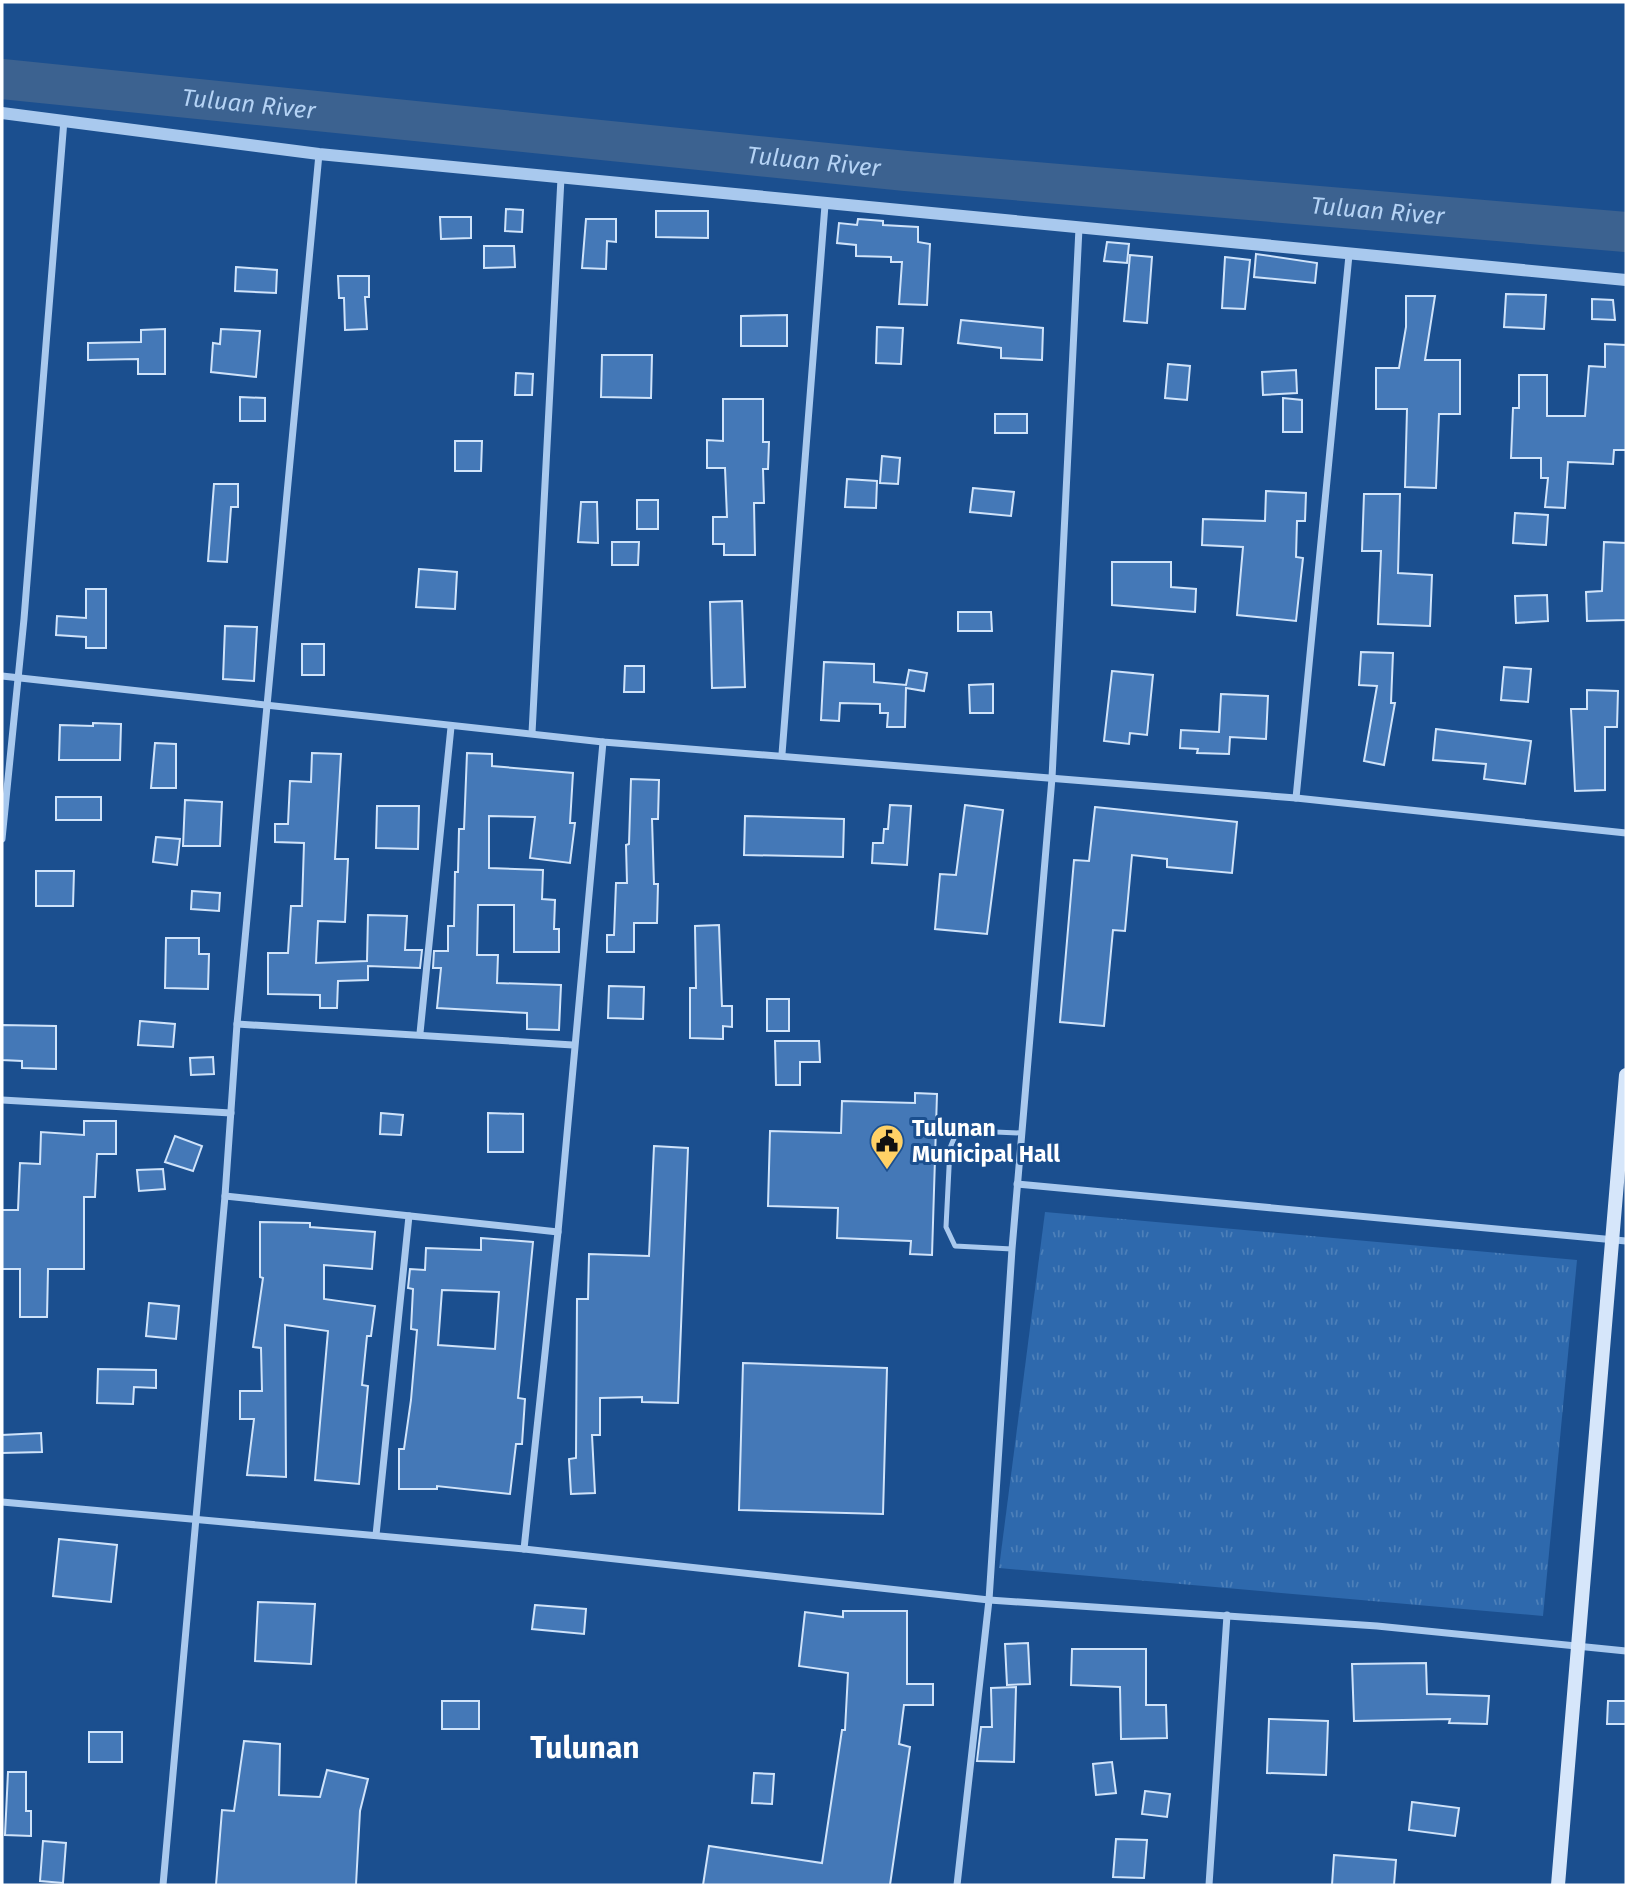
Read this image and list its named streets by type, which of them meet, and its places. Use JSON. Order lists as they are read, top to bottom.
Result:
{
  "districts": ["Tulunan"],
  "water": ["Tuluan River"],
  "places": {
    "public building": ["Tulunan Municipal Hall"]
  }
}
